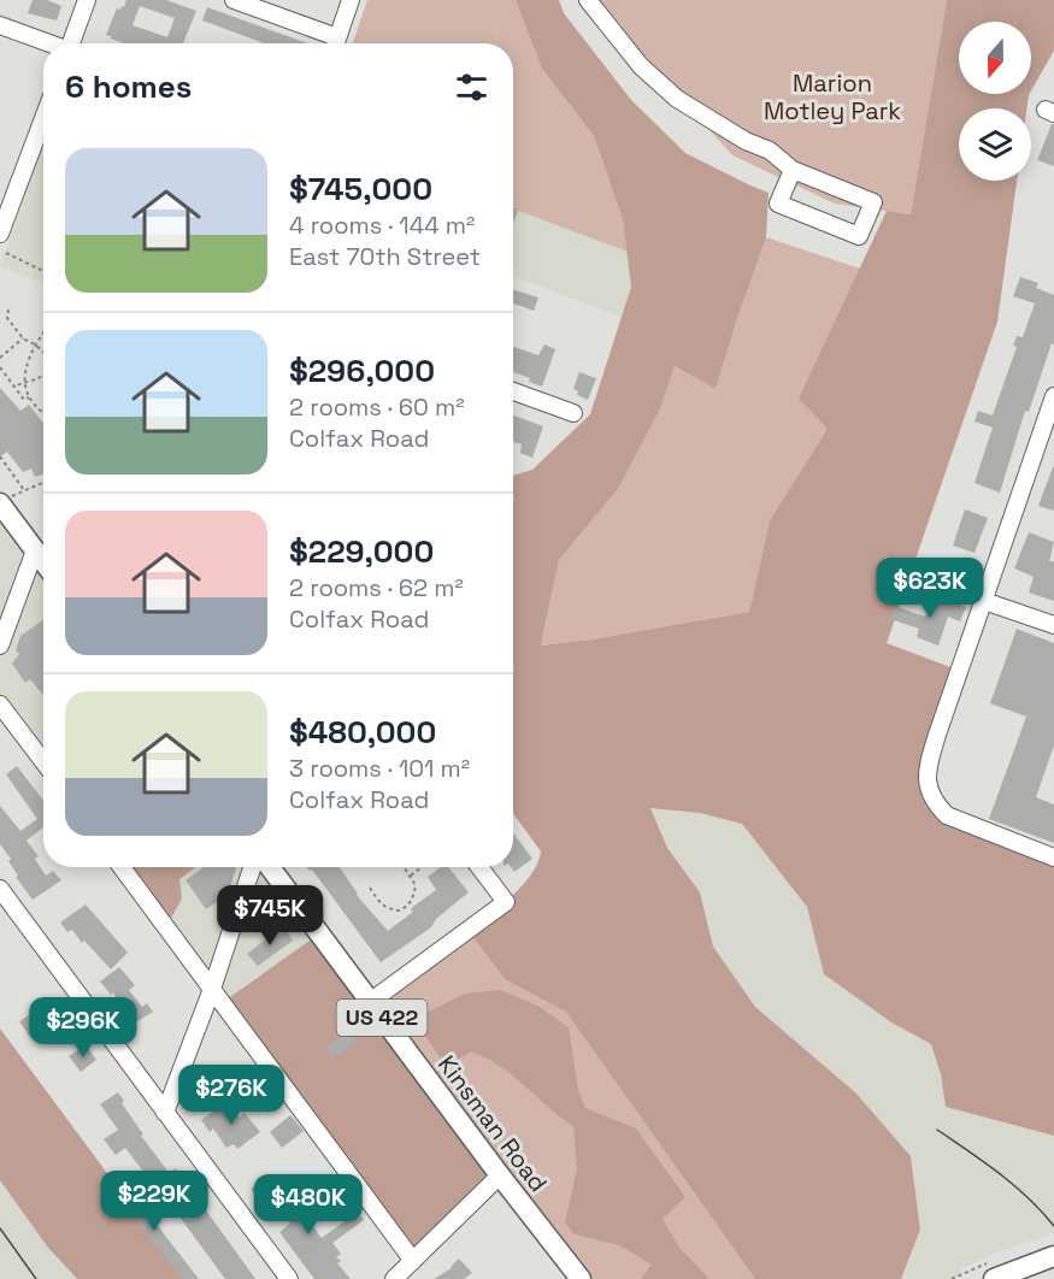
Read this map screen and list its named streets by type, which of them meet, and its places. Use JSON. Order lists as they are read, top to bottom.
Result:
{
  "streets": {
    "main road": ["US 422", "Kinsman Road"]
  },
  "parks": ["Marion Motley Park"],
  "north": "bottom",
  "page": {
    "heading": "6 homes",
    "list": [
      {
        "name": "$745,000",
        "note": "4 rooms · 144 m² · East 70th Street"
      },
      {
        "name": "$296,000",
        "note": "2 rooms · 60 m² · Colfax Road"
      },
      {
        "name": "$229,000",
        "note": "2 rooms · 62 m² · Colfax Road"
      },
      {
        "name": "$480,000",
        "note": "3 rooms · 101 m² · Colfax Road"
      }
    ],
    "price": [
      "$623K",
      "$745K",
      "$296K",
      "$276K",
      "$229K",
      "$480K"
    ]
  }
}
